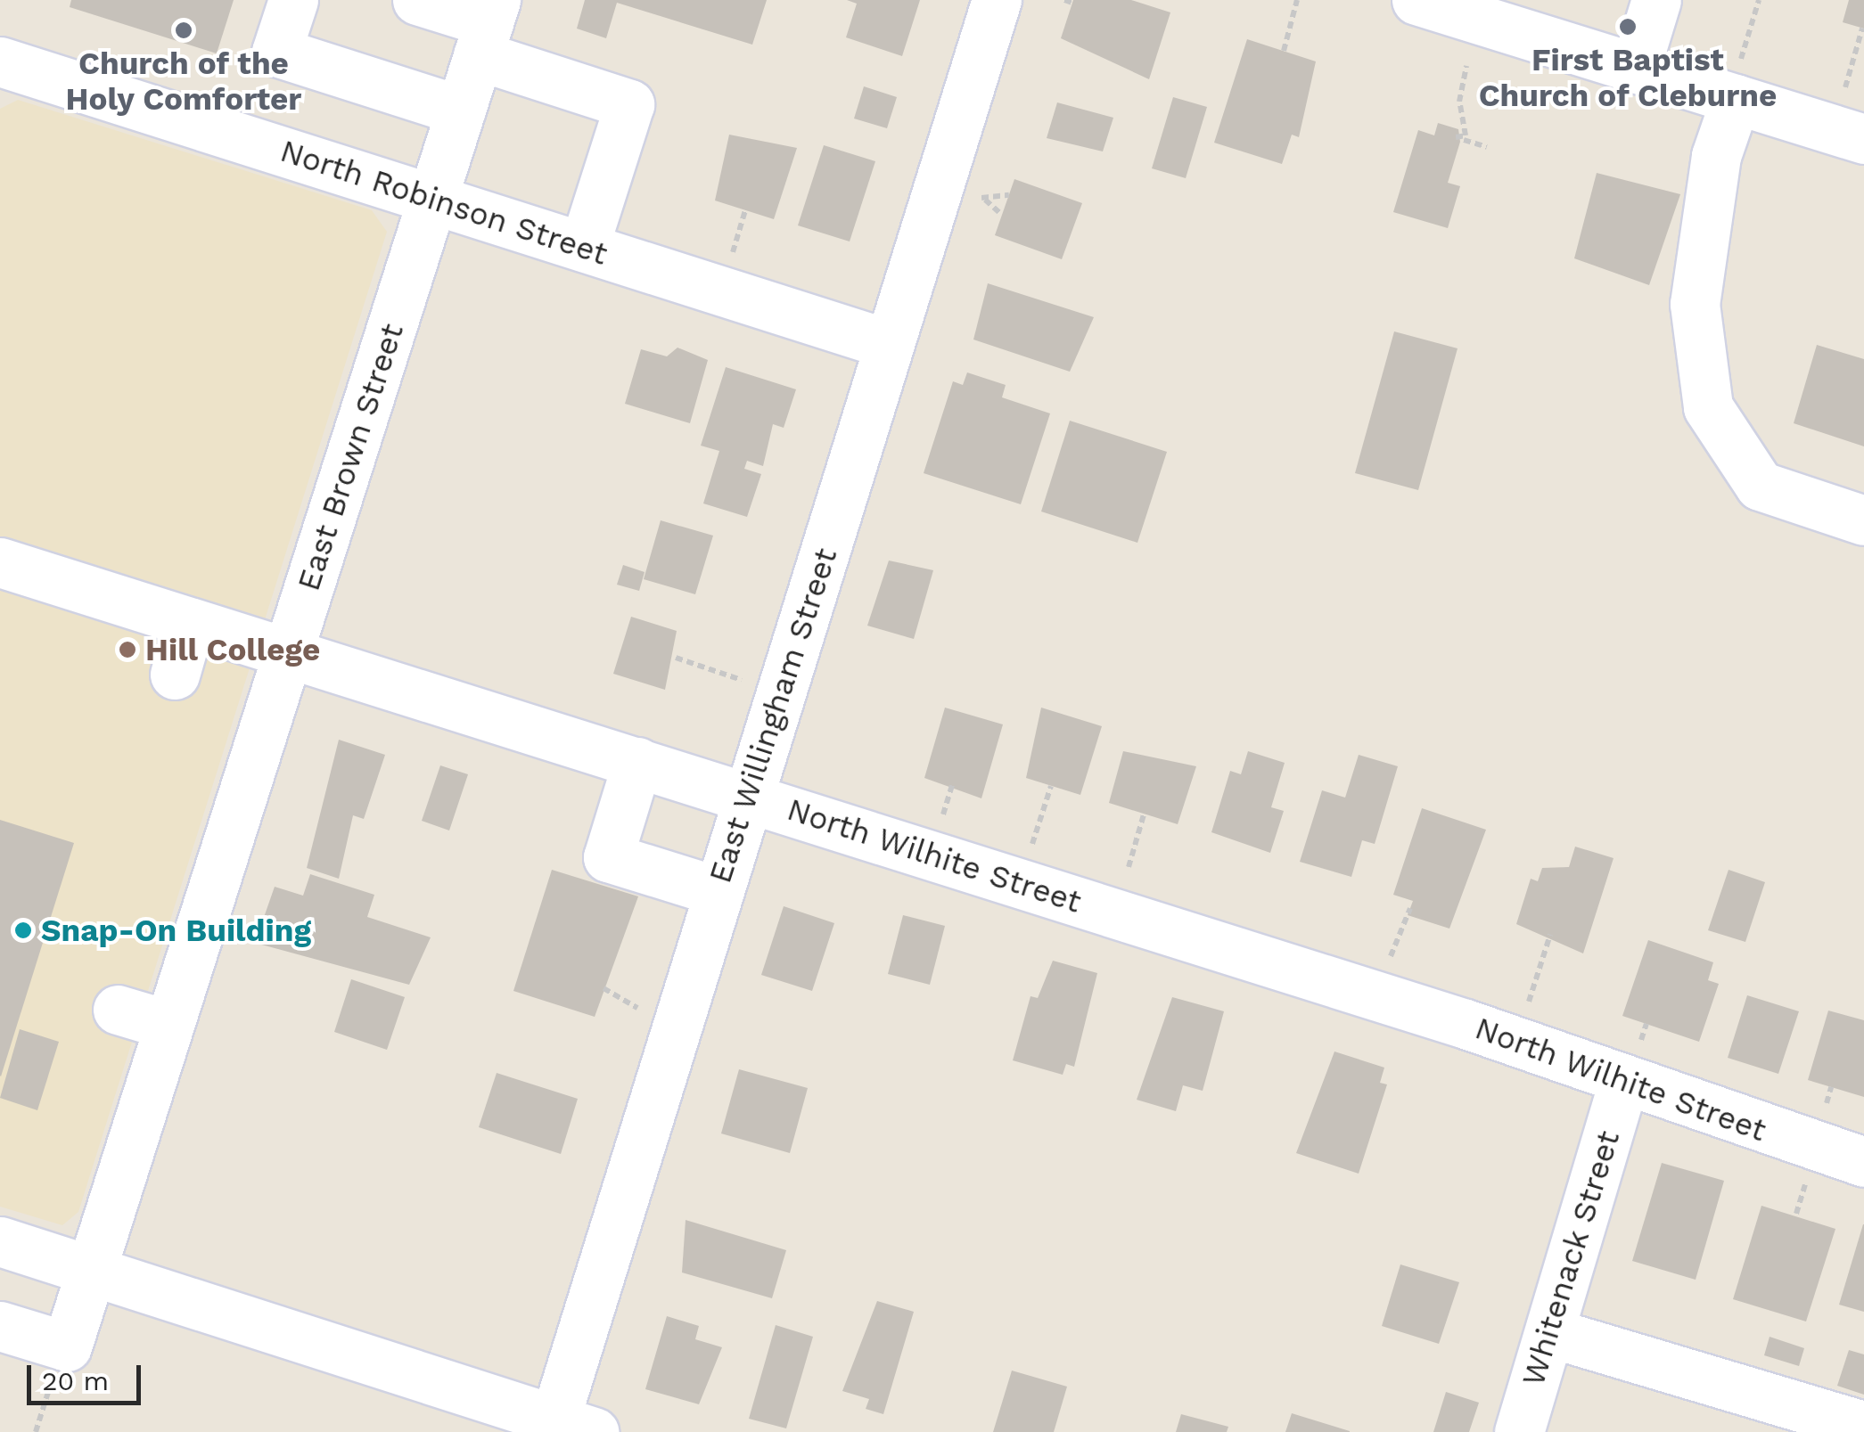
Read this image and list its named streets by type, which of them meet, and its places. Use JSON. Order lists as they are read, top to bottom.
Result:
{
  "streets": {
    "street": [
      "North Robinson Street",
      "East Brown Street",
      "East Willingham Street",
      "North Wilhite Street",
      "Whitenack Street"
    ]
  },
  "crossings": [
    ["North Robinson Street", "East Brown Street"],
    ["North Robinson Street", "East Willingham Street"],
    ["East Brown Street", "North Wilhite Street"],
    ["East Willingham Street", "North Wilhite Street"],
    ["North Wilhite Street", "Whitenack Street"]
  ],
  "places": [
    "First Baptist Church of Cleburne",
    "Church of the Holy Comforter",
    "Hill College",
    "Snap-On Building"
  ],
  "scale_bar": "20 m"
}
